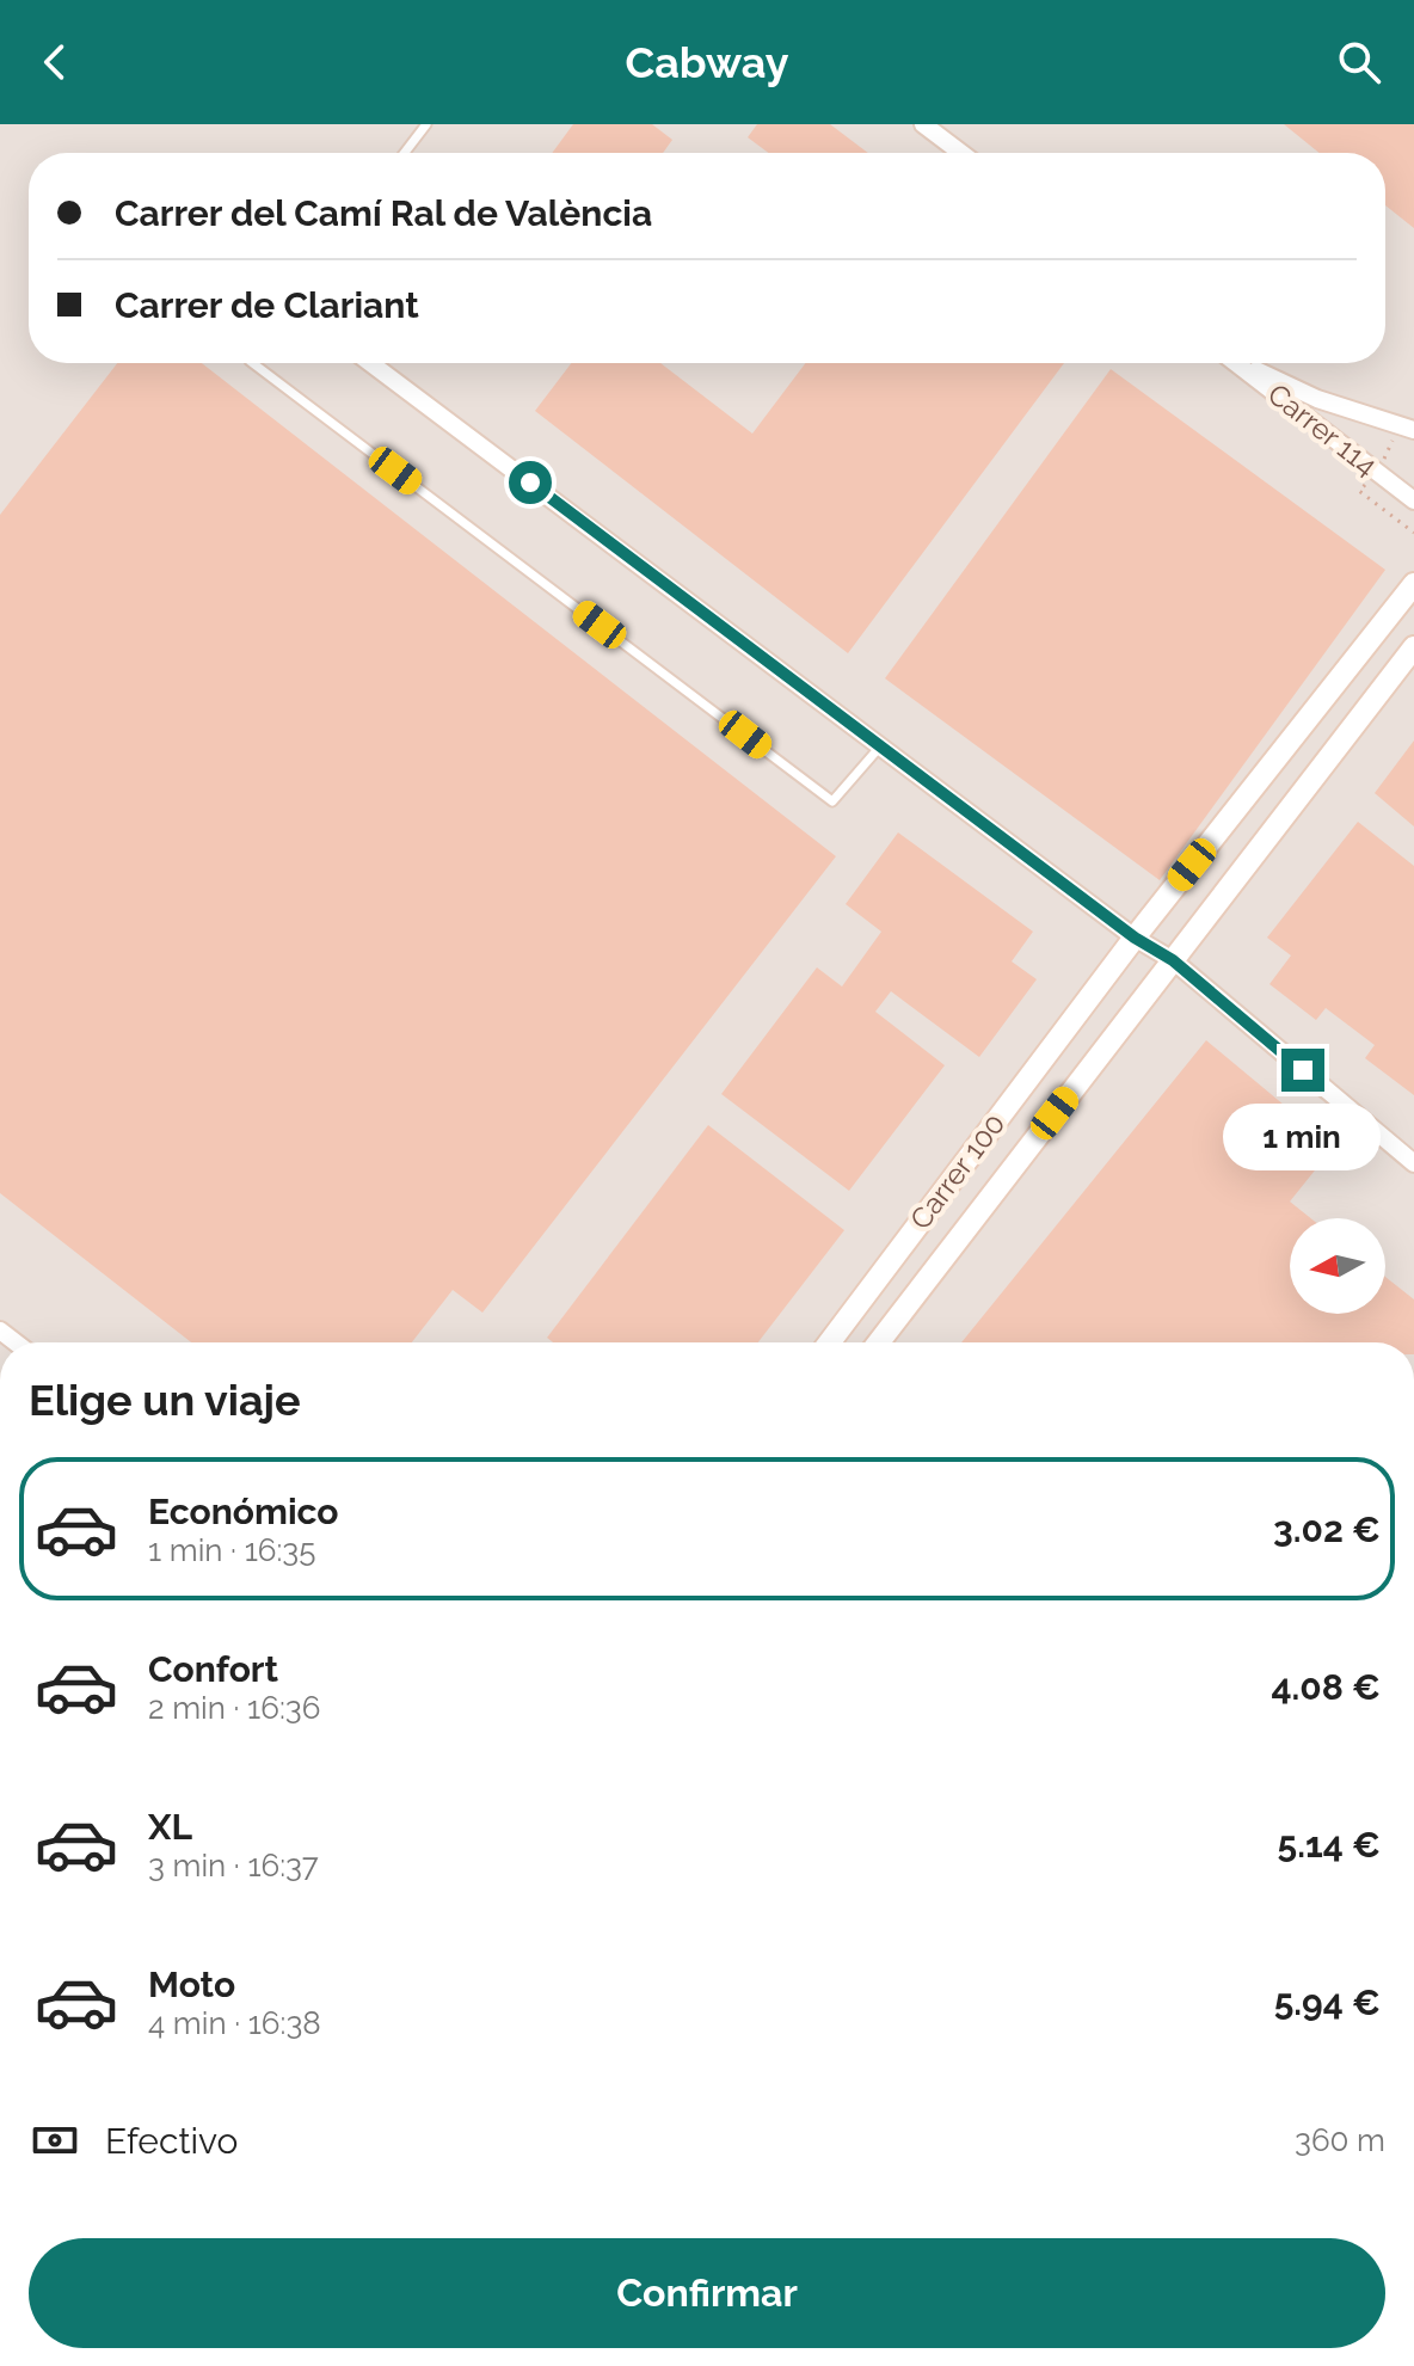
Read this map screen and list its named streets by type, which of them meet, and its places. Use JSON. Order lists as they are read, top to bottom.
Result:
{
  "streets": {
    "street": ["Carrer 114", "Carrer 100"]
  },
  "north": "left",
  "page": {
    "header": "Cabway",
    "banner": ["Carrer del Camí Ral de València", "Carrer de Clariant"],
    "bubble": "1 min",
    "heading": "Elige un viaje",
    "list": [
      {
        "name": "Económico",
        "note": "1 min · 16:35",
        "value": "3.02 €"
      },
      {
        "name": "Confort",
        "note": "2 min · 16:36",
        "value": "4.08 €"
      },
      {
        "name": "XL",
        "note": "3 min · 16:37",
        "value": "5.14 €"
      },
      {
        "name": "Moto",
        "note": "4 min · 16:38",
        "value": "5.94 €"
      }
    ],
    "pay": ["Efectivo", "360 m"],
    "buttons": "Confirmar"
  }
}
